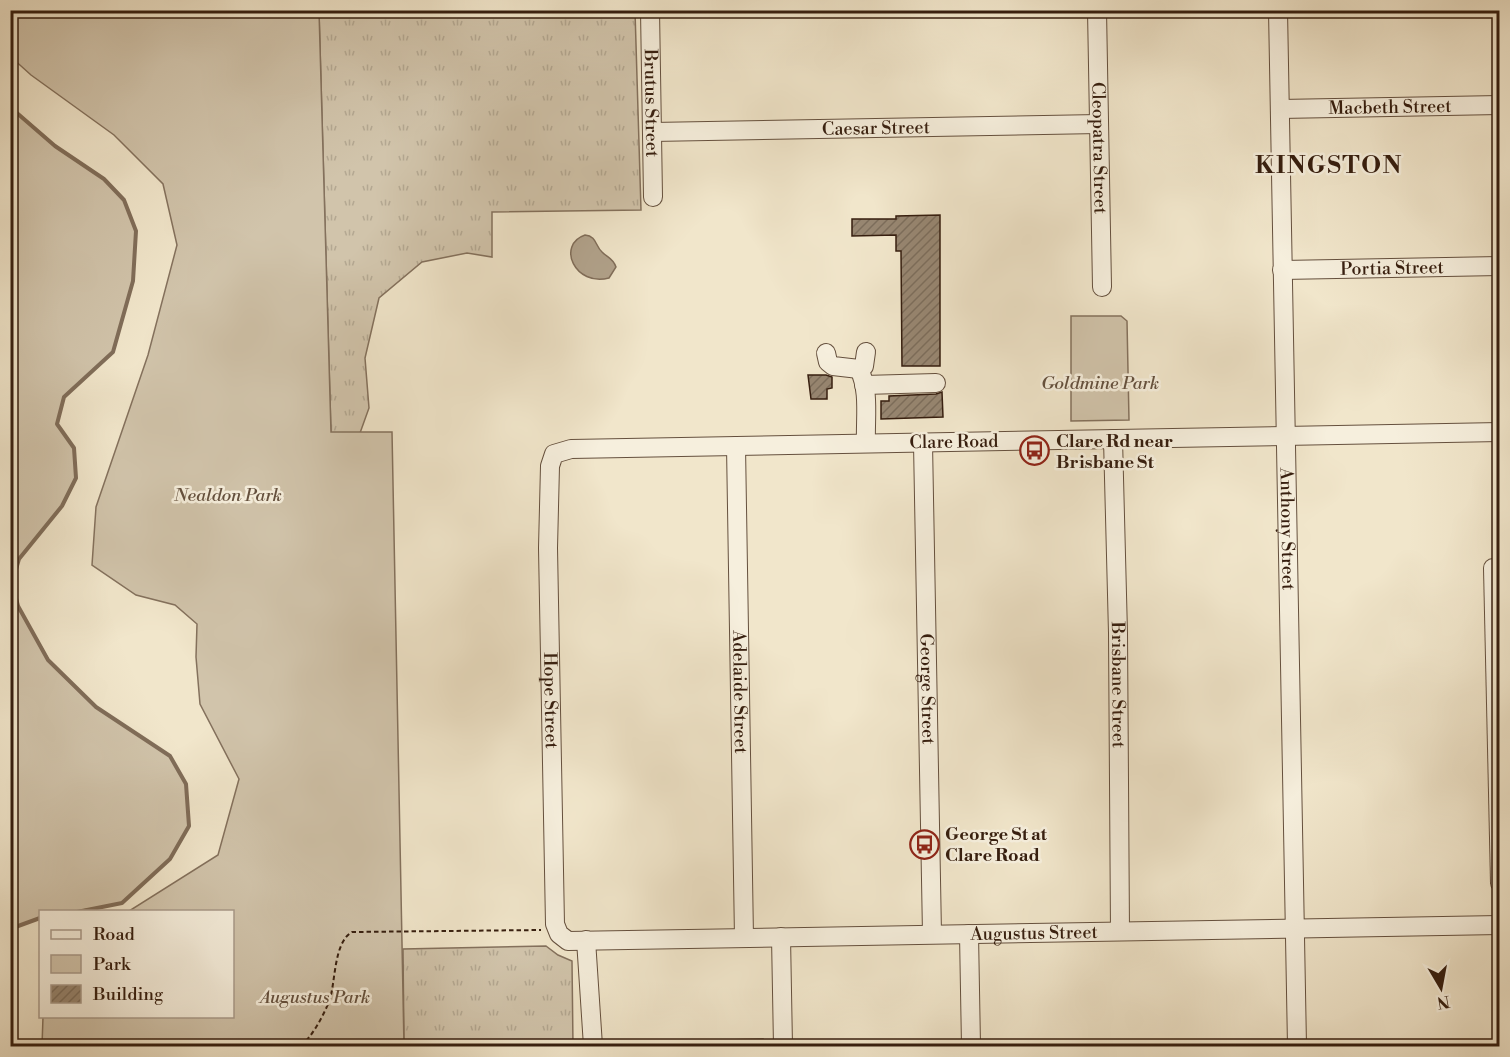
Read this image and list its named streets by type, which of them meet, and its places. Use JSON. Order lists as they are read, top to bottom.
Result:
{
  "streets": {
    "street": [
      "Brutus Street",
      "Macbeth Street",
      "Caesar Street",
      "Cleopatra Street",
      "Portia Street",
      "Clare Road",
      "Anthony Street",
      "Brisbane Street",
      "George Street",
      "Adelaide Street",
      "Hope Street",
      "Augustus Street"
    ]
  },
  "crossings": [
    ["Brutus Street", "Caesar Street"],
    ["Macbeth Street", "Anthony Street"],
    ["Caesar Street", "Cleopatra Street"],
    ["Portia Street", "Anthony Street"],
    ["Clare Road", "Anthony Street"],
    ["Clare Road", "Brisbane Street"],
    ["Clare Road", "George Street"],
    ["Clare Road", "Adelaide Street"],
    ["Clare Road", "Hope Street"],
    ["Anthony Street", "Augustus Street"],
    ["Brisbane Street", "Augustus Street"],
    ["George Street", "Augustus Street"],
    ["Adelaide Street", "Augustus Street"],
    ["Hope Street", "Augustus Street"]
  ],
  "districts": ["KINGSTON"],
  "parks": ["Goldmine Park", "Nealdon Park", "Augustus Park"],
  "places": {
    "bus stop": ["Clare Rd near Brisbane St", "George St at Clare Road"]
  },
  "legend": ["Road", "Park", "Building"],
  "north": "bottom"
}
